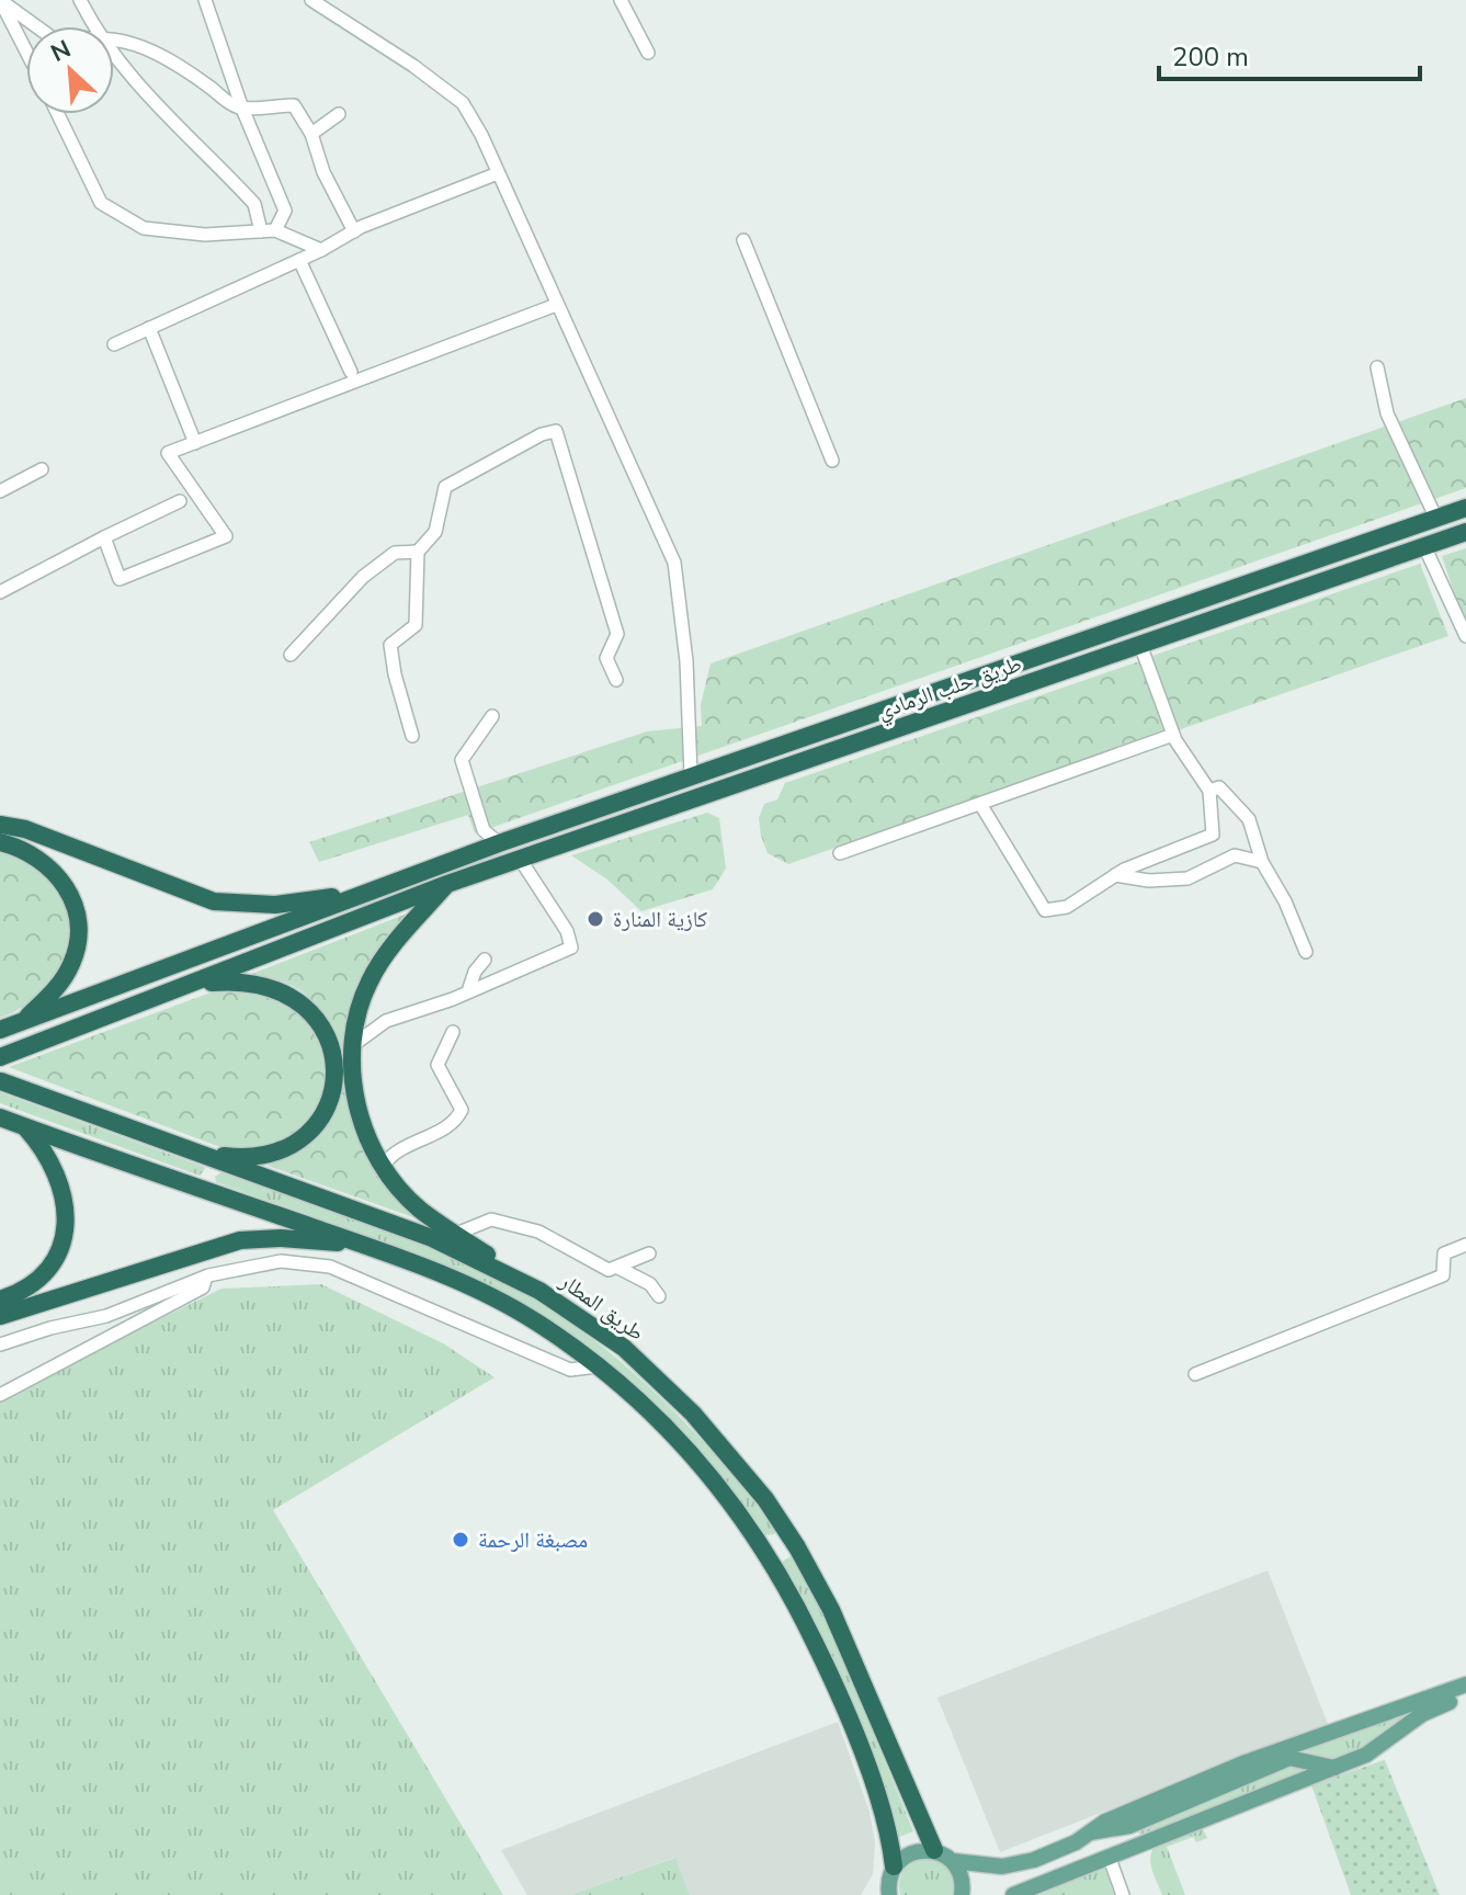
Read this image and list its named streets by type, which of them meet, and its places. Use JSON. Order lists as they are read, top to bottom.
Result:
{
  "streets": {
    "highway": ["طريق حلب الرمادي", "طريق المطار"]
  },
  "places": ["كازية المنارة", "مصبغة الرحمة"],
  "scale_bar": "200 m",
  "north": "top left"
}
